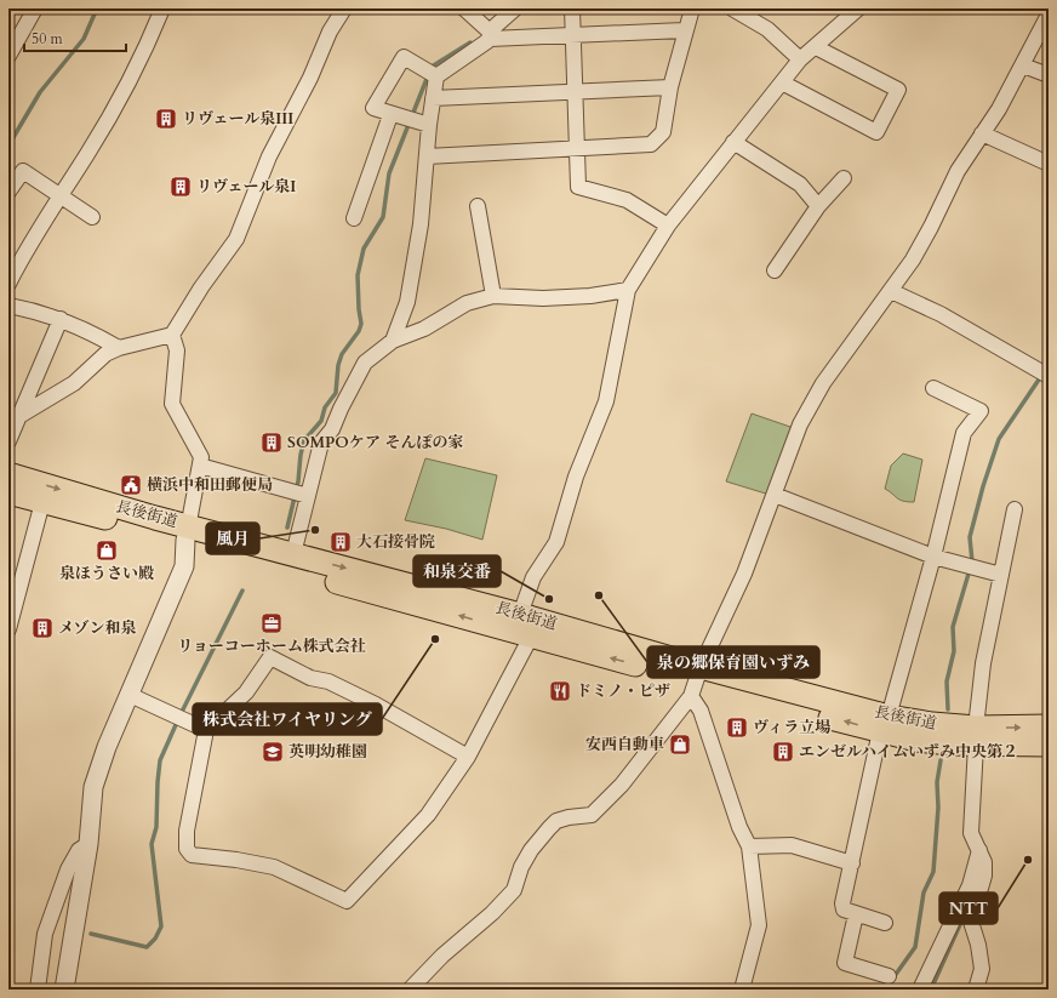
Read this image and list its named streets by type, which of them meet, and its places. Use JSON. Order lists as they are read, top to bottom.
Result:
{
  "streets": {
    "main road": ["長後街道"]
  },
  "places": {
    "building": [
      "リヴェール泉III",
      "リヴェール泉I",
      "SOMPOケア そんぽの家",
      "大石接骨院",
      "メゾン和泉",
      "ヴィラ立場",
      "エンゼルハイムいずみ中央第２"
    ],
    "public building": ["横浜中和田郵便局"],
    "other": [
      "風月",
      "泉の郷保育園いずみ",
      "和泉交番",
      "株式会社ワイヤリング",
      "NTT"
    ],
    "shop": ["泉ほうさい殿", "安西自動車"],
    "office": ["リョーコーホーム株式会社"],
    "restaurant": ["ドミノ・ピザ"],
    "school or university": ["英明幼稚園"]
  },
  "scale_bar": "50 m"
}
